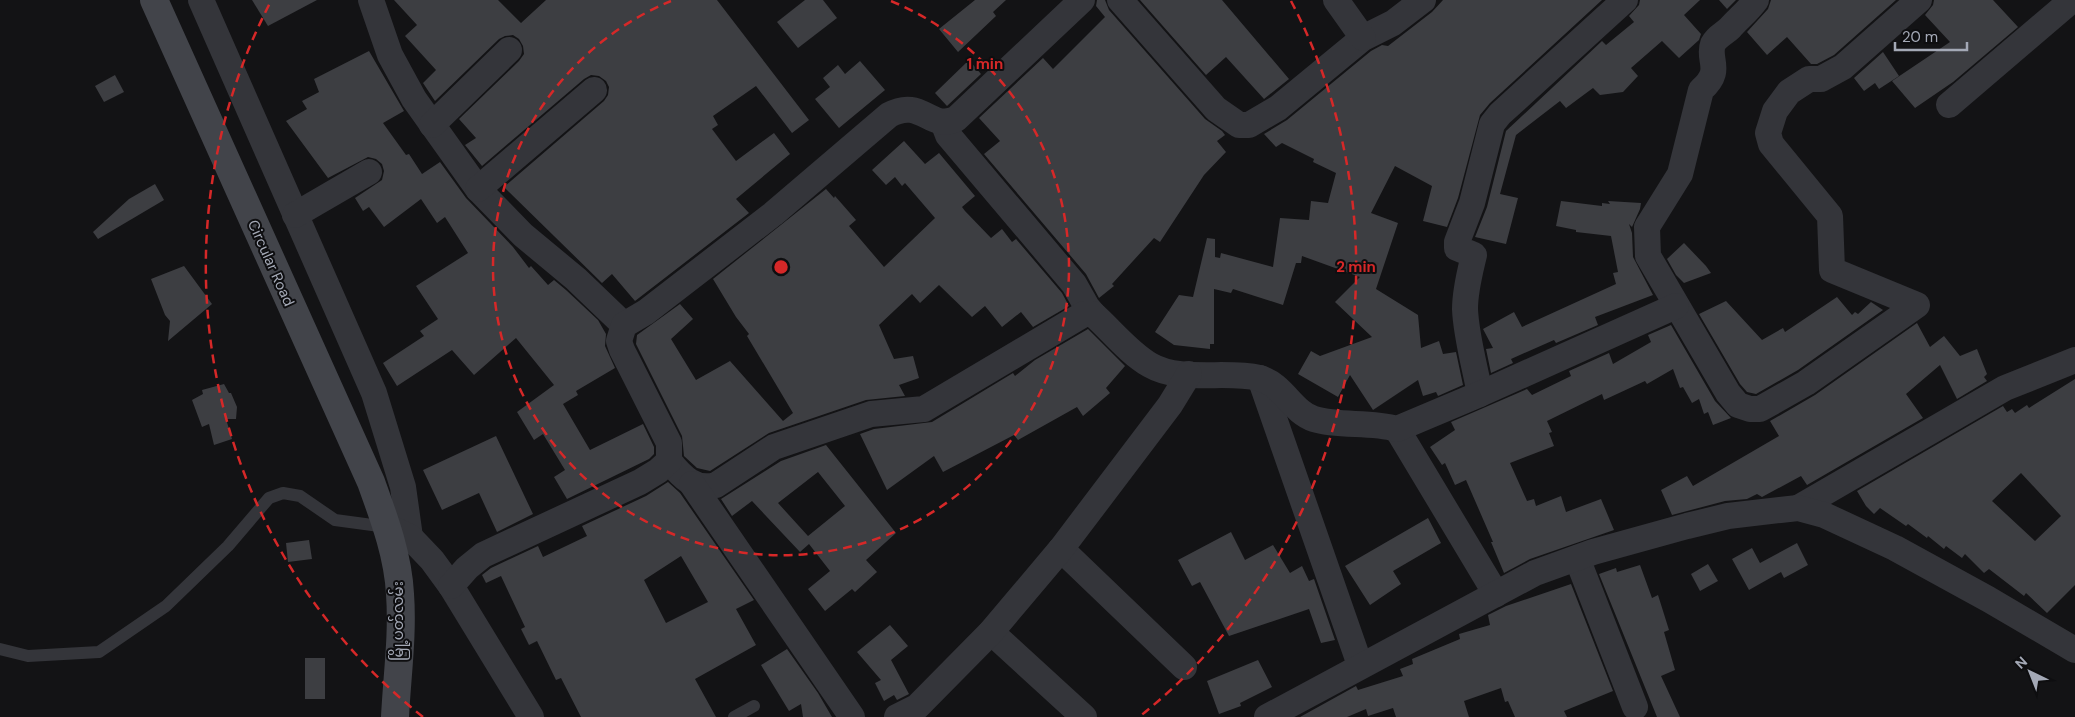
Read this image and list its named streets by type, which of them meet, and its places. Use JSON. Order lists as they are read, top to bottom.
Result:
{
  "streets": {
    "main road": ["Circular Road", "မြို့ပတ်လမ်း"]
  },
  "crossings": [
    ["Circular Road", "မြို့ပတ်လမ်း"]
  ],
  "scale_bar": "20 m",
  "north": "top left",
  "rings": ["1 min", "2 min"]
}
